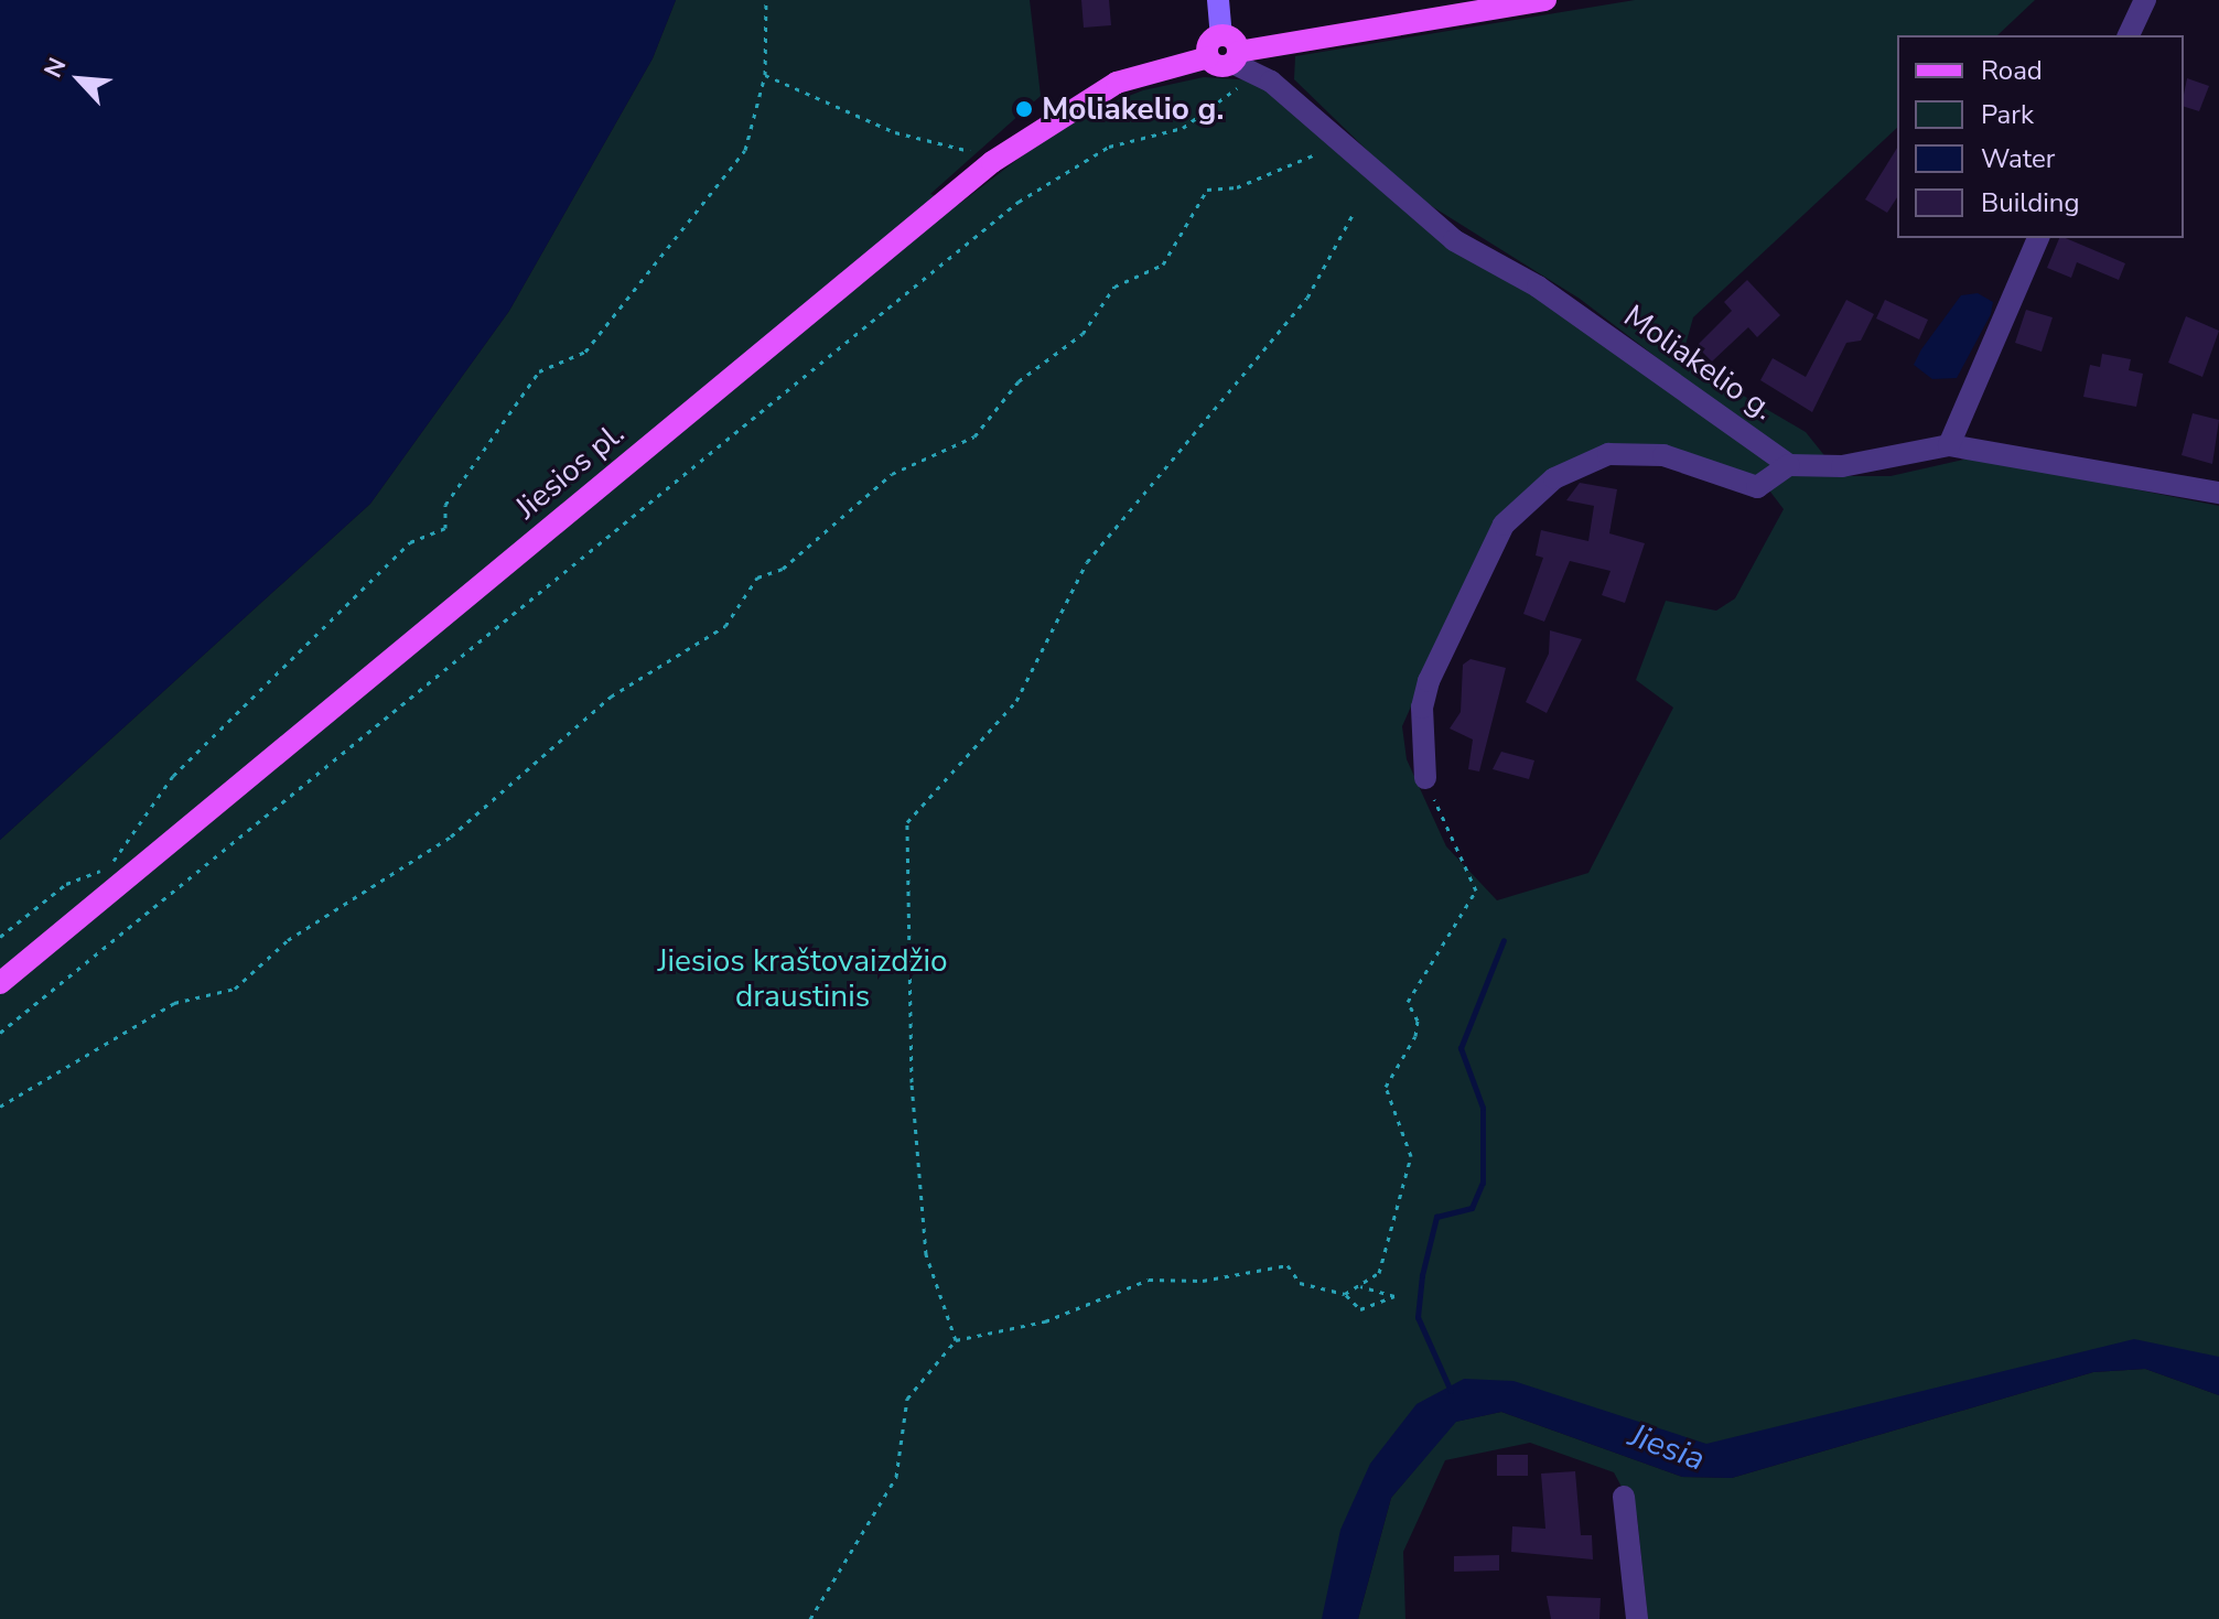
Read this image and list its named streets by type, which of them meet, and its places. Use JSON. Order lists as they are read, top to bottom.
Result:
{
  "streets": {
    "main road": ["Jiesios pl."],
    "street": ["Moliakelio g."]
  },
  "crossings": [
    ["Moliakelio g.", "Jiesios pl."]
  ],
  "water": ["Jiesia"],
  "parks": ["Jiesios kraštovaizdžio draustinis"],
  "places": ["Moliakelio g."],
  "legend": [
    "Road",
    "Park",
    "Water",
    "Building"
  ],
  "north": "top left"
}
